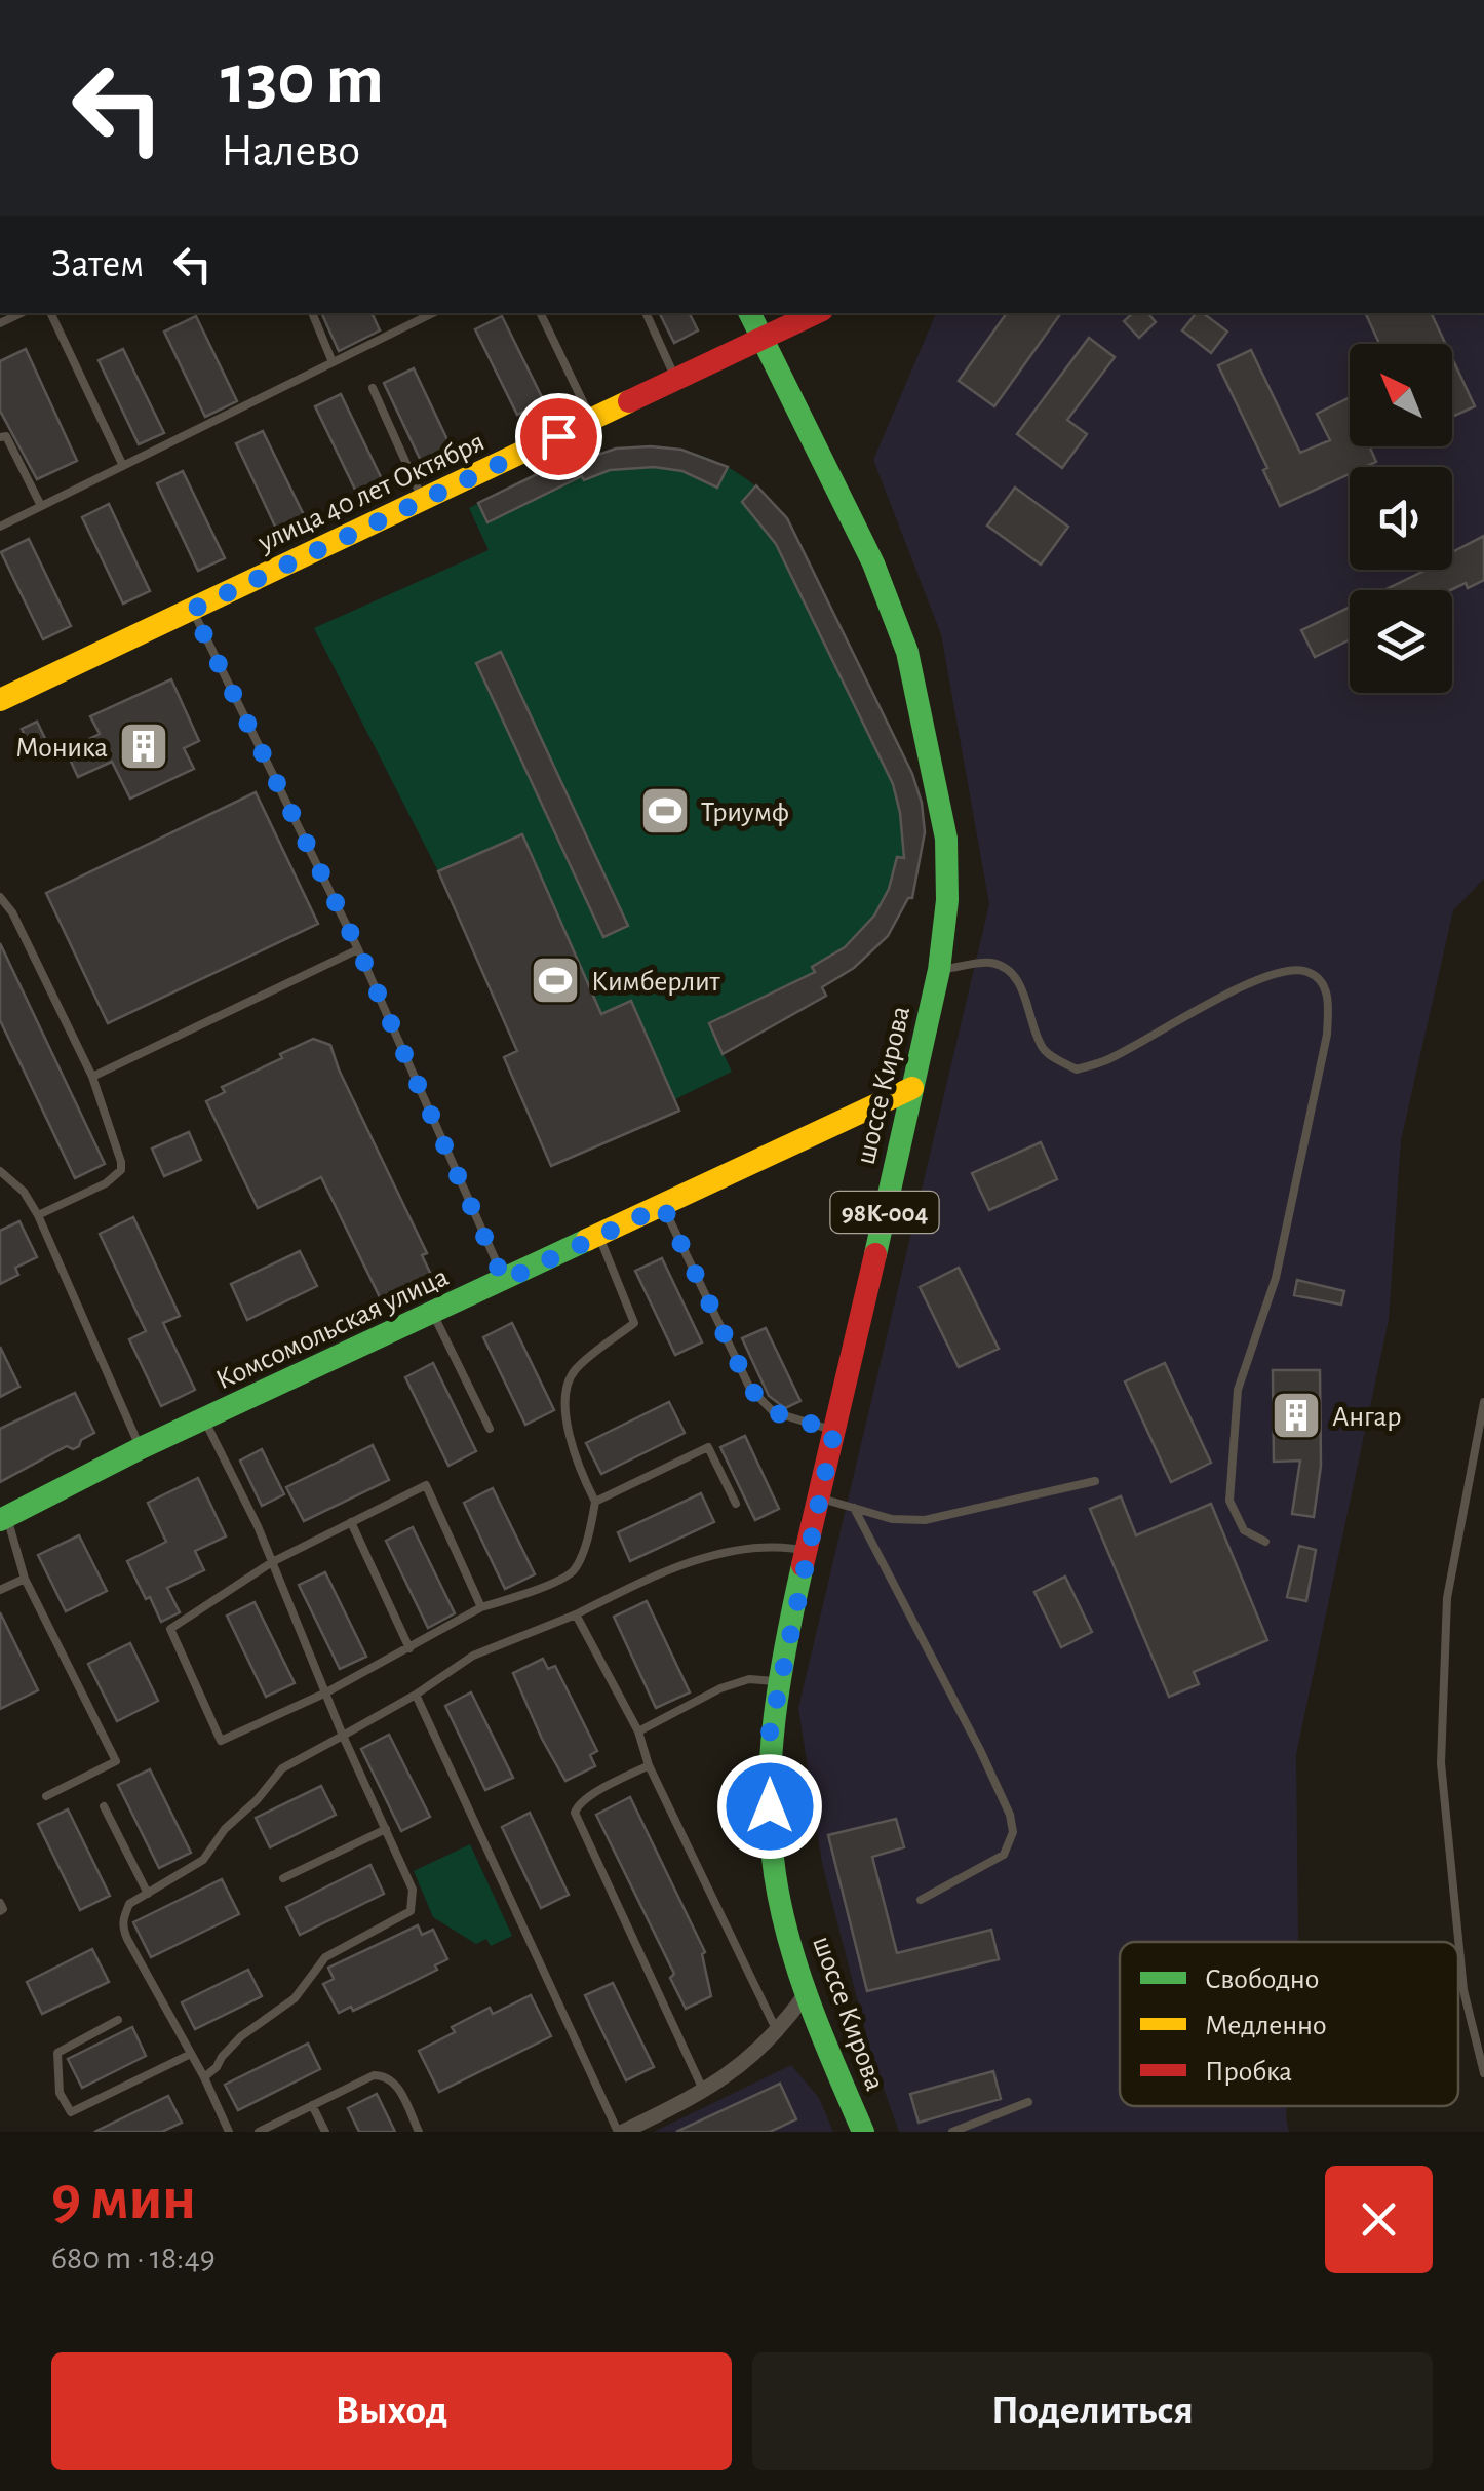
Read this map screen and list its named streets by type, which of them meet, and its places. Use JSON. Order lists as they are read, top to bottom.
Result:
{
  "streets": {
    "street": [
      "улица 40 лет Октября",
      "шоссе Кирова",
      "98К-004",
      "Комсомольская улица"
    ]
  },
  "crossings": [
    ["улица 40 лет Октября", "шоссе Кирова"],
    ["шоссе Кирова", "Комсомольская улица"]
  ],
  "places": {
    "building": ["Моника", "Ангар"],
    "sports": ["Триумф", "Кимберлит"]
  },
  "legend": ["Свободно", "Медленно", "Пробка"],
  "north": "top left",
  "page": {
    "turn": ["130 m", "Налево"],
    "then": "Затем",
    "heading": ["9 мин", "680 m · 18:49"],
    "buttons": ["Выход", "Поделиться"]
  }
}
